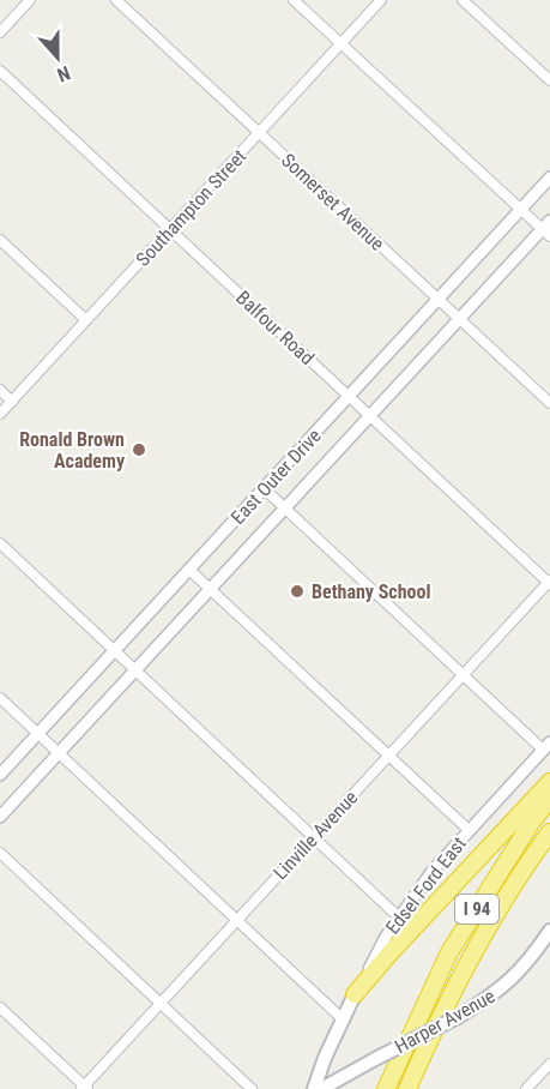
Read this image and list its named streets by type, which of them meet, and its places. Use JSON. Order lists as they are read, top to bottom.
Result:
{
  "streets": {
    "highway": ["I 94"],
    "main road": ["Edsel Ford East", "Harper Avenue"],
    "street": [
      "Somerset Avenue",
      "Southampton Street",
      "Balfour Road",
      "East Outer Drive",
      "Linville Avenue"
    ]
  },
  "crossings": [
    ["Somerset Avenue", "Southampton Street"],
    ["Somerset Avenue", "East Outer Drive"],
    ["Southampton Street", "Balfour Road"],
    ["Balfour Road", "East Outer Drive"],
    ["Balfour Road", "Linville Avenue"]
  ],
  "places": ["Ronald Brown Academy", "Bethany School"],
  "north": "bottom"
}
